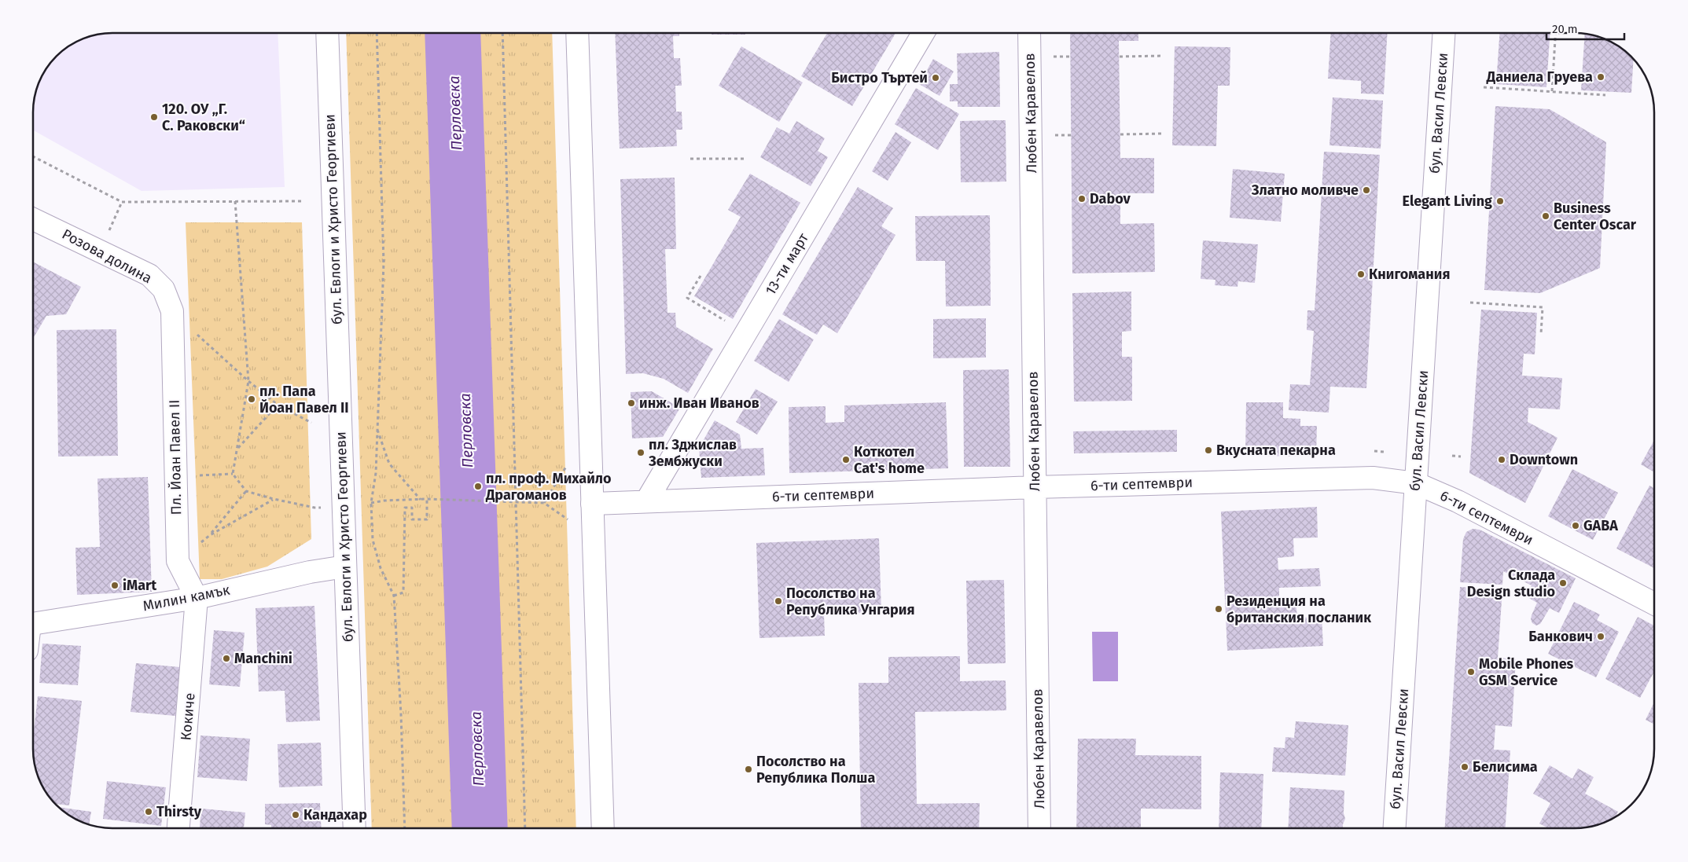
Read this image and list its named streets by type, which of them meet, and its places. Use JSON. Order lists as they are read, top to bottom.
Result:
{
  "streets": {
    "street": [
      "Любен Каравелов",
      "бул. Васил Левски",
      "бул. Евлоги и Христо Георгиеви",
      "Розова долина",
      "13-ти март",
      "Пл. Йоан Павел II",
      "6-ти септември",
      "Милин камък",
      "Кокиче"
    ]
  },
  "crossings": [
    ["Любен Каравелов", "6-ти септември"],
    ["бул. Васил Левски", "6-ти септември"],
    ["бул. Евлоги и Христо Георгиеви", "Милин камък"],
    ["Розова долина", "Пл. Йоан Павел II"],
    ["13-ти март", "6-ти септември"],
    ["Пл. Йоан Павел II", "Милин камък"],
    ["Пл. Йоан Павел II", "Кокиче"],
    ["Милин камък", "Кокиче"]
  ],
  "water": ["Перловска"],
  "places": [
    "Даниела Груева",
    "Бистро Търтей",
    "120. ОУ „Г. С. Раковски“",
    "Златно моливче",
    "Dabov",
    "Elegant Living",
    "Business Center Oscar",
    "Книгомания",
    "пл. Папа Йоан Павел II",
    "инж. Иван Иванов",
    "Вкусната пекарна",
    "пл. Зджислав Зембжуски",
    "Коткотел Cat's home",
    "Downtown",
    "пл. проф. Михайло Драгоманов",
    "GABA",
    "Склада Design studio",
    "iMart",
    "Посолство на Република Унгария",
    "Резиденция на британския посланик",
    "Банкович",
    "Manchini",
    "Mobile Phones GSM Service",
    "Белисима",
    "Посолство на Република Полша",
    "Thirsty",
    "Кандахар"
  ],
  "scale_bar": "20 m"
}
